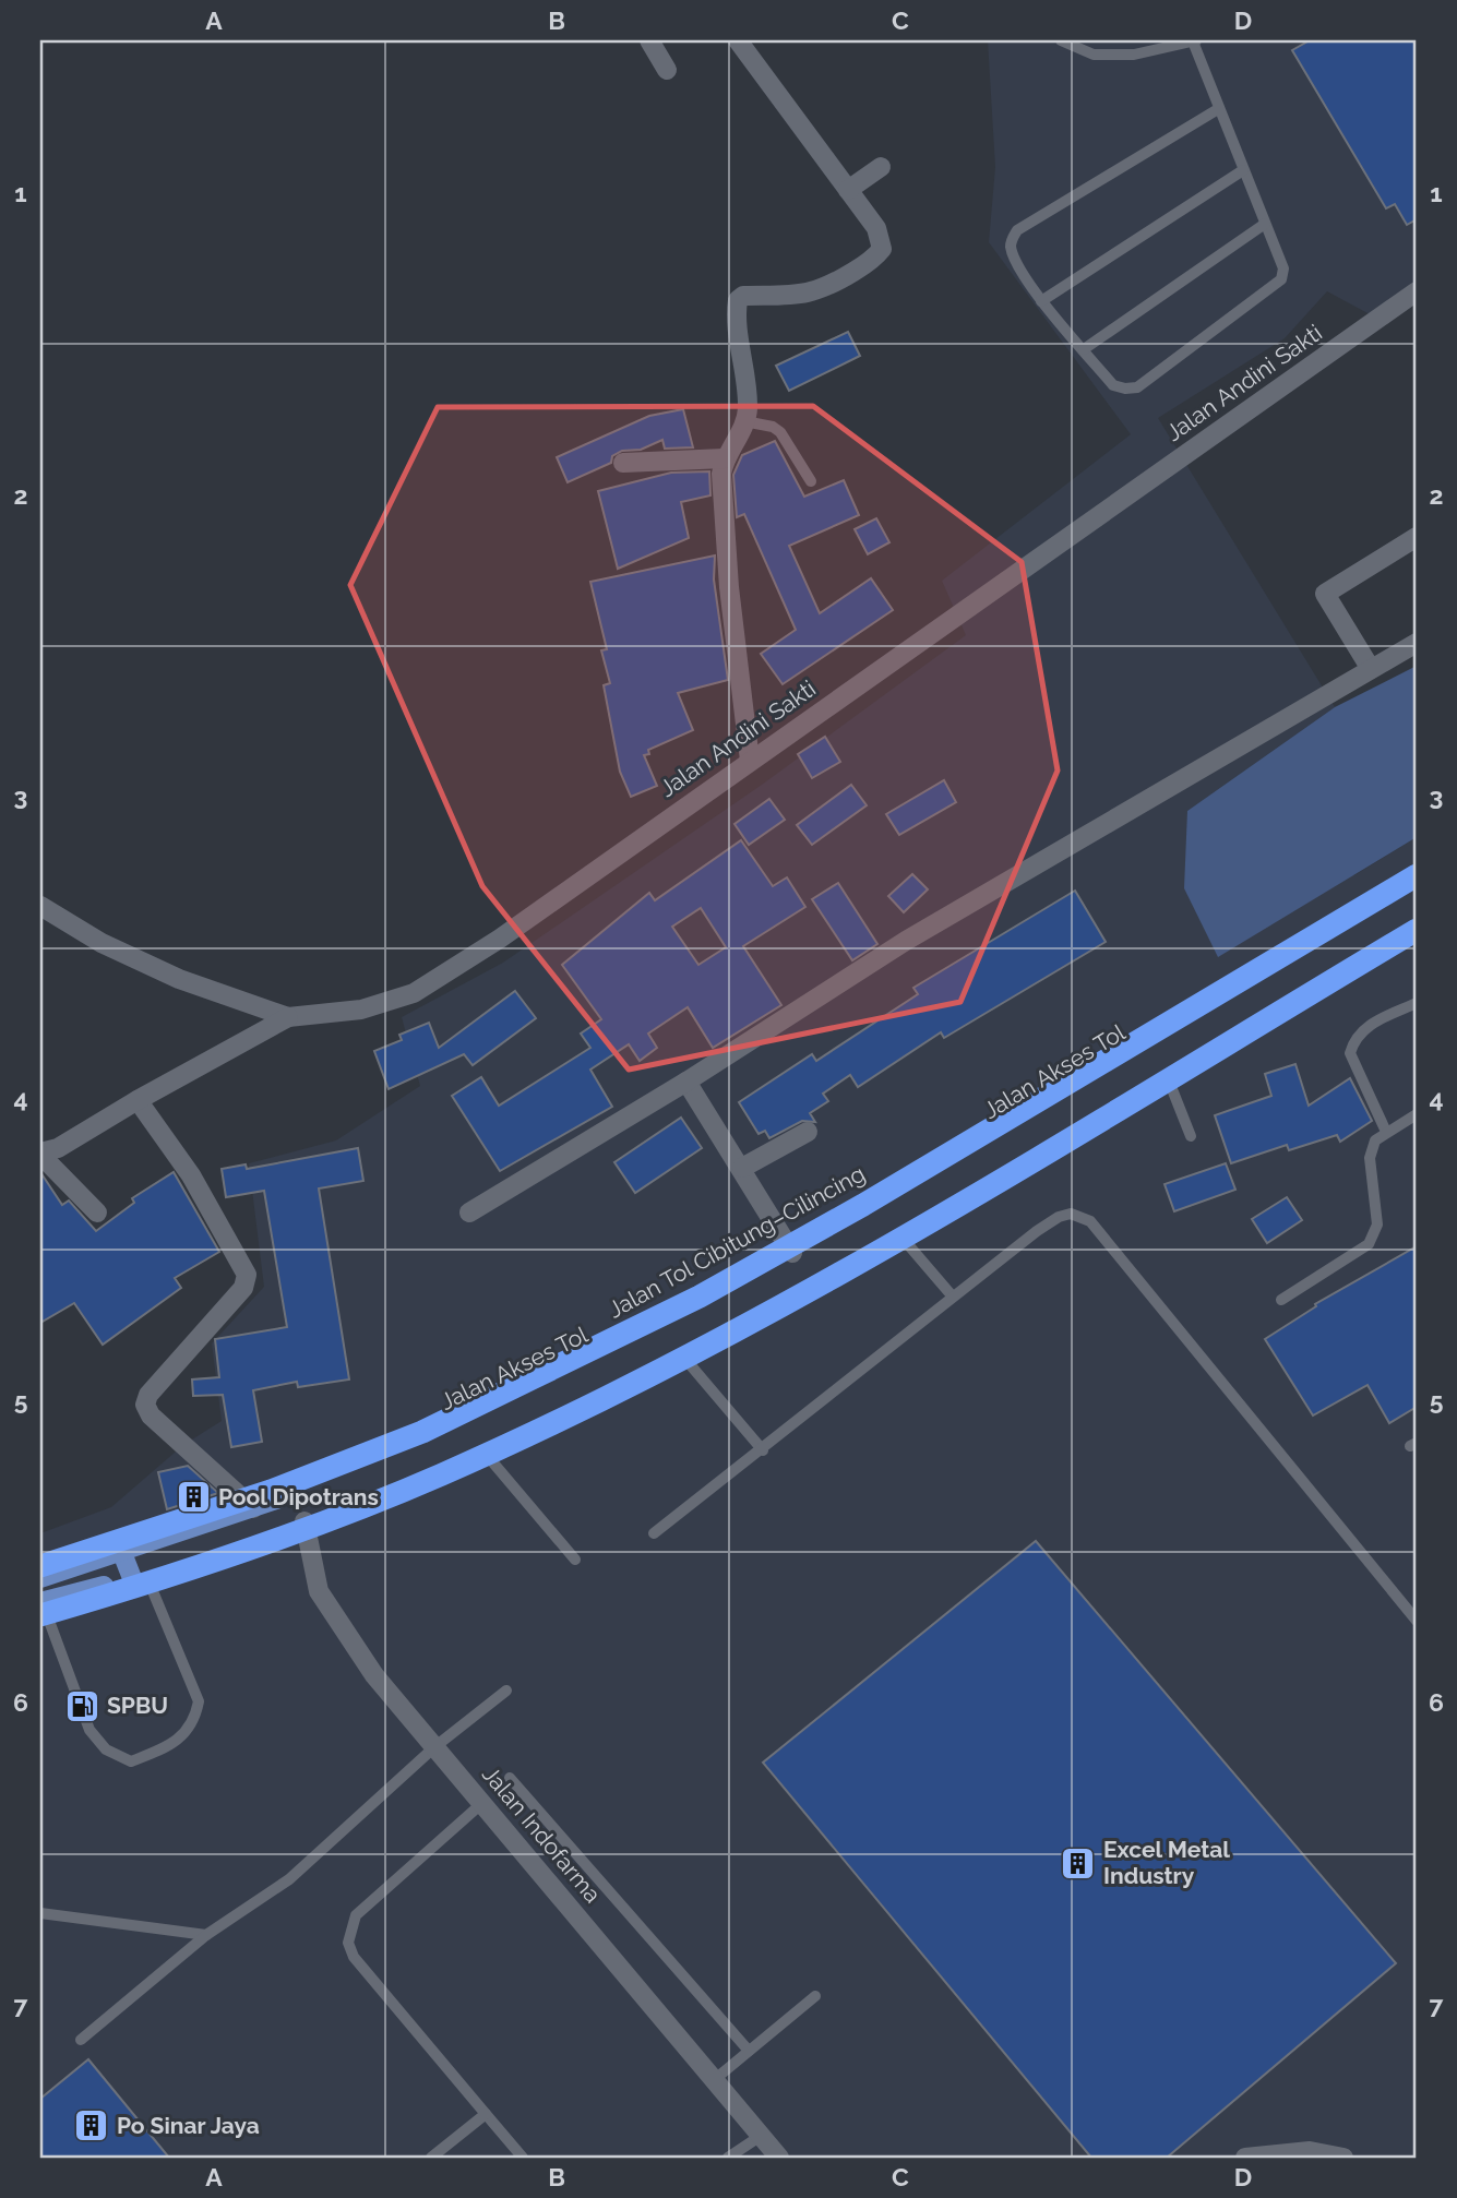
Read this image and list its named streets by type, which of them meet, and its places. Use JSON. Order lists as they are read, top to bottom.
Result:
{
  "streets": {
    "highway": ["Jalan Tol Cibitung–Cilincing"],
    "main road": ["Jalan Akses Tol"],
    "street": ["Jalan Andini Sakti", "Jalan Indofarma"]
  },
  "places": {
    "building": ["Pool Dipotrans", "Excel Metal Industry", "Po Sinar Jaya"],
    "fuel station": ["SPBU"]
  },
  "grid": {
    "columns": [
      "A",
      "B",
      "C",
      "D"
    ],
    "rows": [
      "1",
      "2",
      "3",
      "4",
      "5",
      "6",
      "7"
    ]
  }
}
